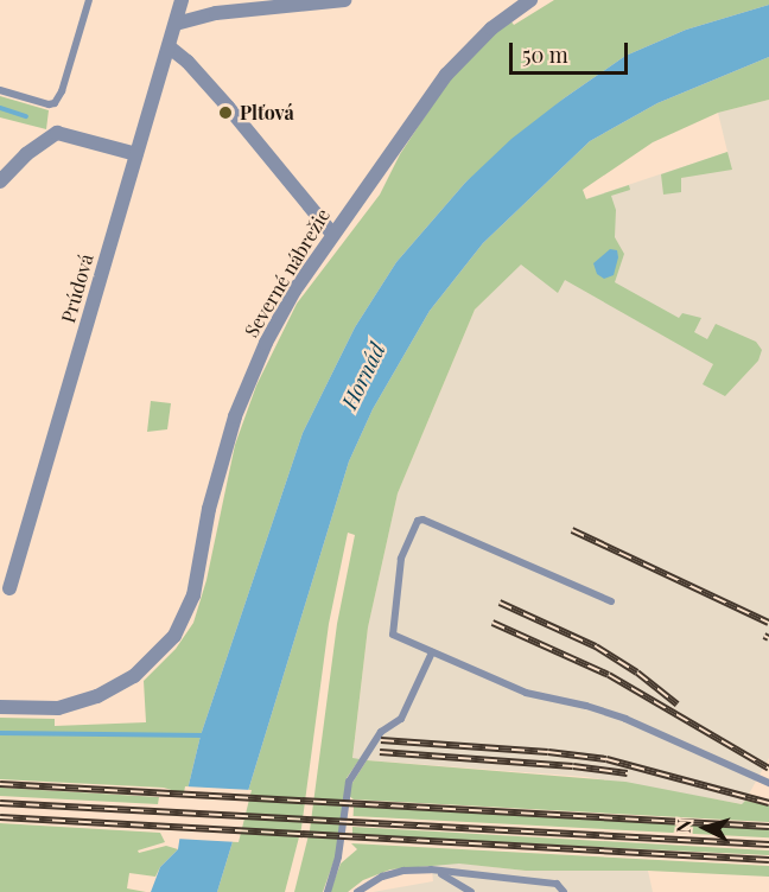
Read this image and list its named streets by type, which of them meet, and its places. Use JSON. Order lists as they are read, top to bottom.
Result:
{
  "streets": {
    "street": ["Severné nábrežie", "Prúdová"]
  },
  "water": ["Hornád"],
  "places": ["Plťová"],
  "scale_bar": "50 m",
  "north": "left"
}
